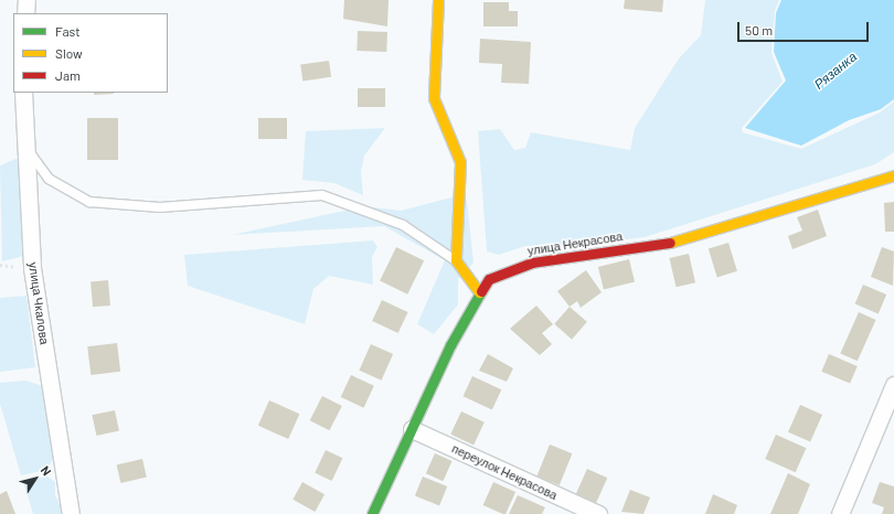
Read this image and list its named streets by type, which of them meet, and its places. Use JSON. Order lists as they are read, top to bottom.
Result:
{
  "streets": {
    "street": ["улица Некрасова", "улица Чкалова", "переулок Некрасова"]
  },
  "crossings": [
    ["улица Некрасова", "переулок Некрасова"]
  ],
  "water": ["Рязанка"],
  "legend": ["Fast", "Slow", "Jam"],
  "scale_bar": "50 m",
  "north": "top right"
}
